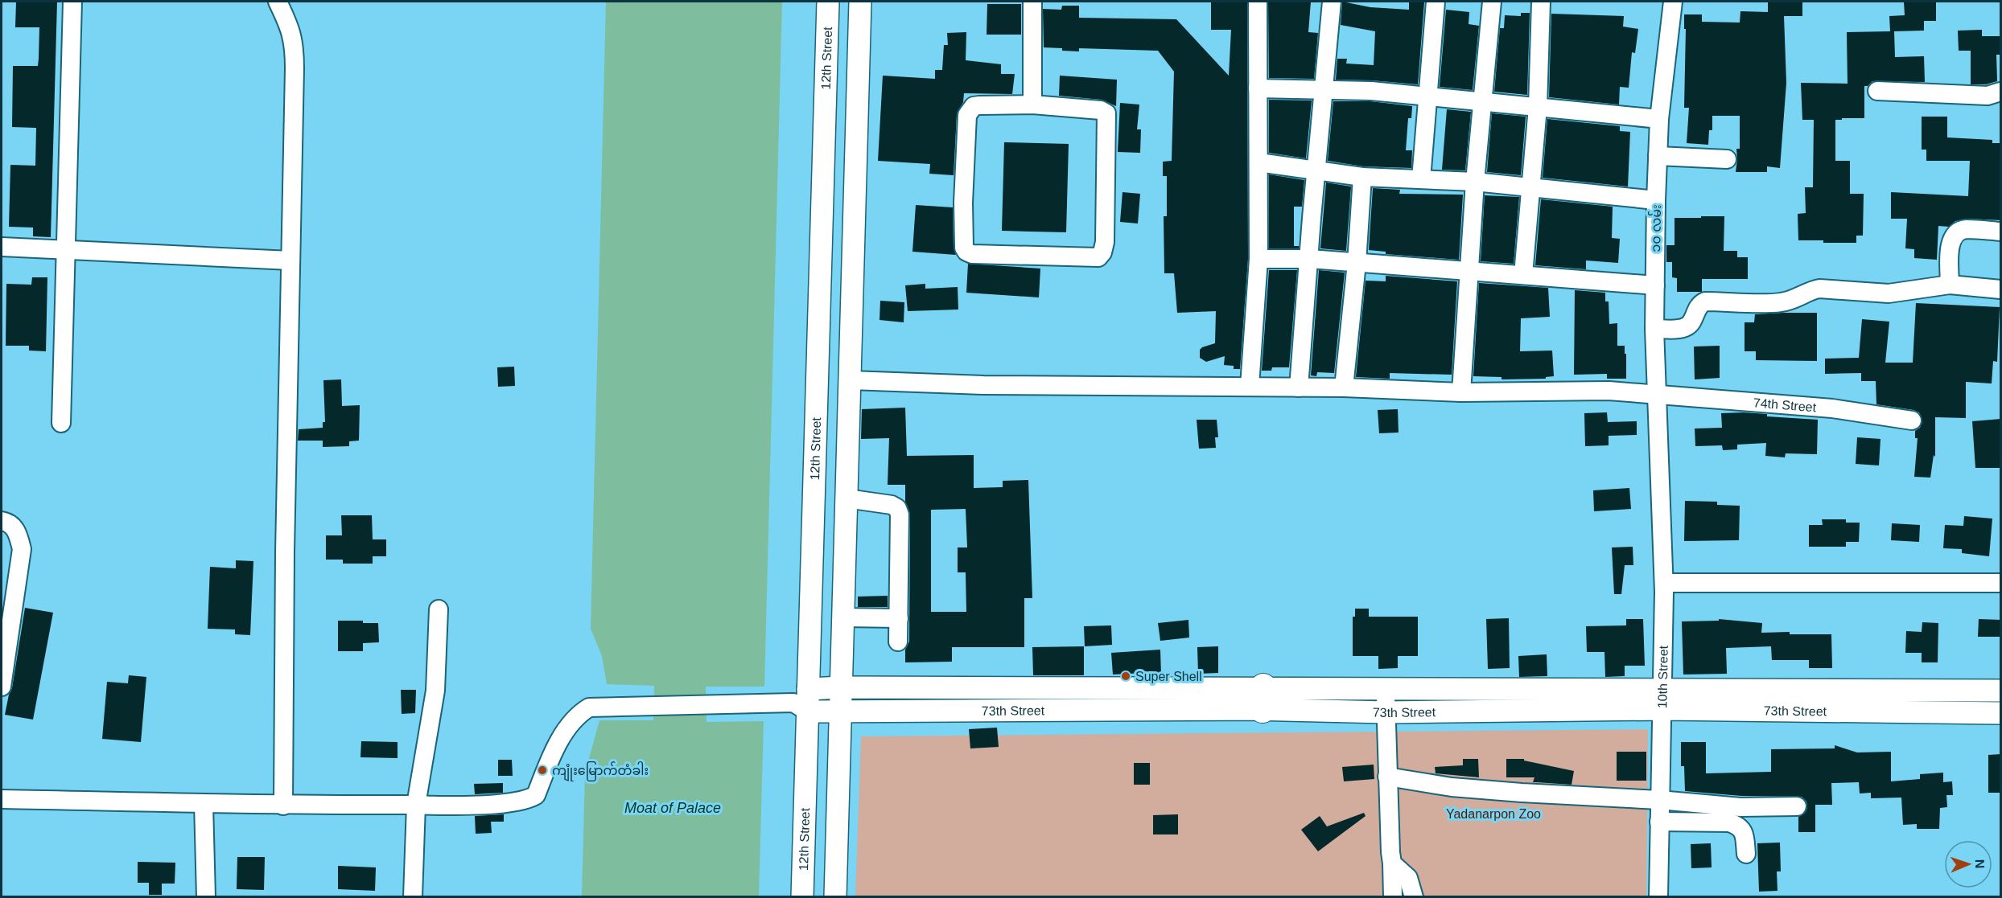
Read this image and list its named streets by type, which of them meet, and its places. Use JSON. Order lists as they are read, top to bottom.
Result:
{
  "streets": {
    "main road": ["12th Street", "73th Street"],
    "street": ["၁၀ လမ်း", "74th Street", "10th Street"]
  },
  "crossings": [
    ["12th Street", "73th Street"],
    ["၁၀ လမ်း", "74th Street"],
    ["၁၀ လမ်း", "10th Street"],
    ["10th Street", "73th Street"]
  ],
  "water": ["Moat of Palace"],
  "parks": ["Yadanarpon Zoo"],
  "places": ["Super Shell", "ကျုံးမြောက်တံခါး"],
  "north": "right"
}
